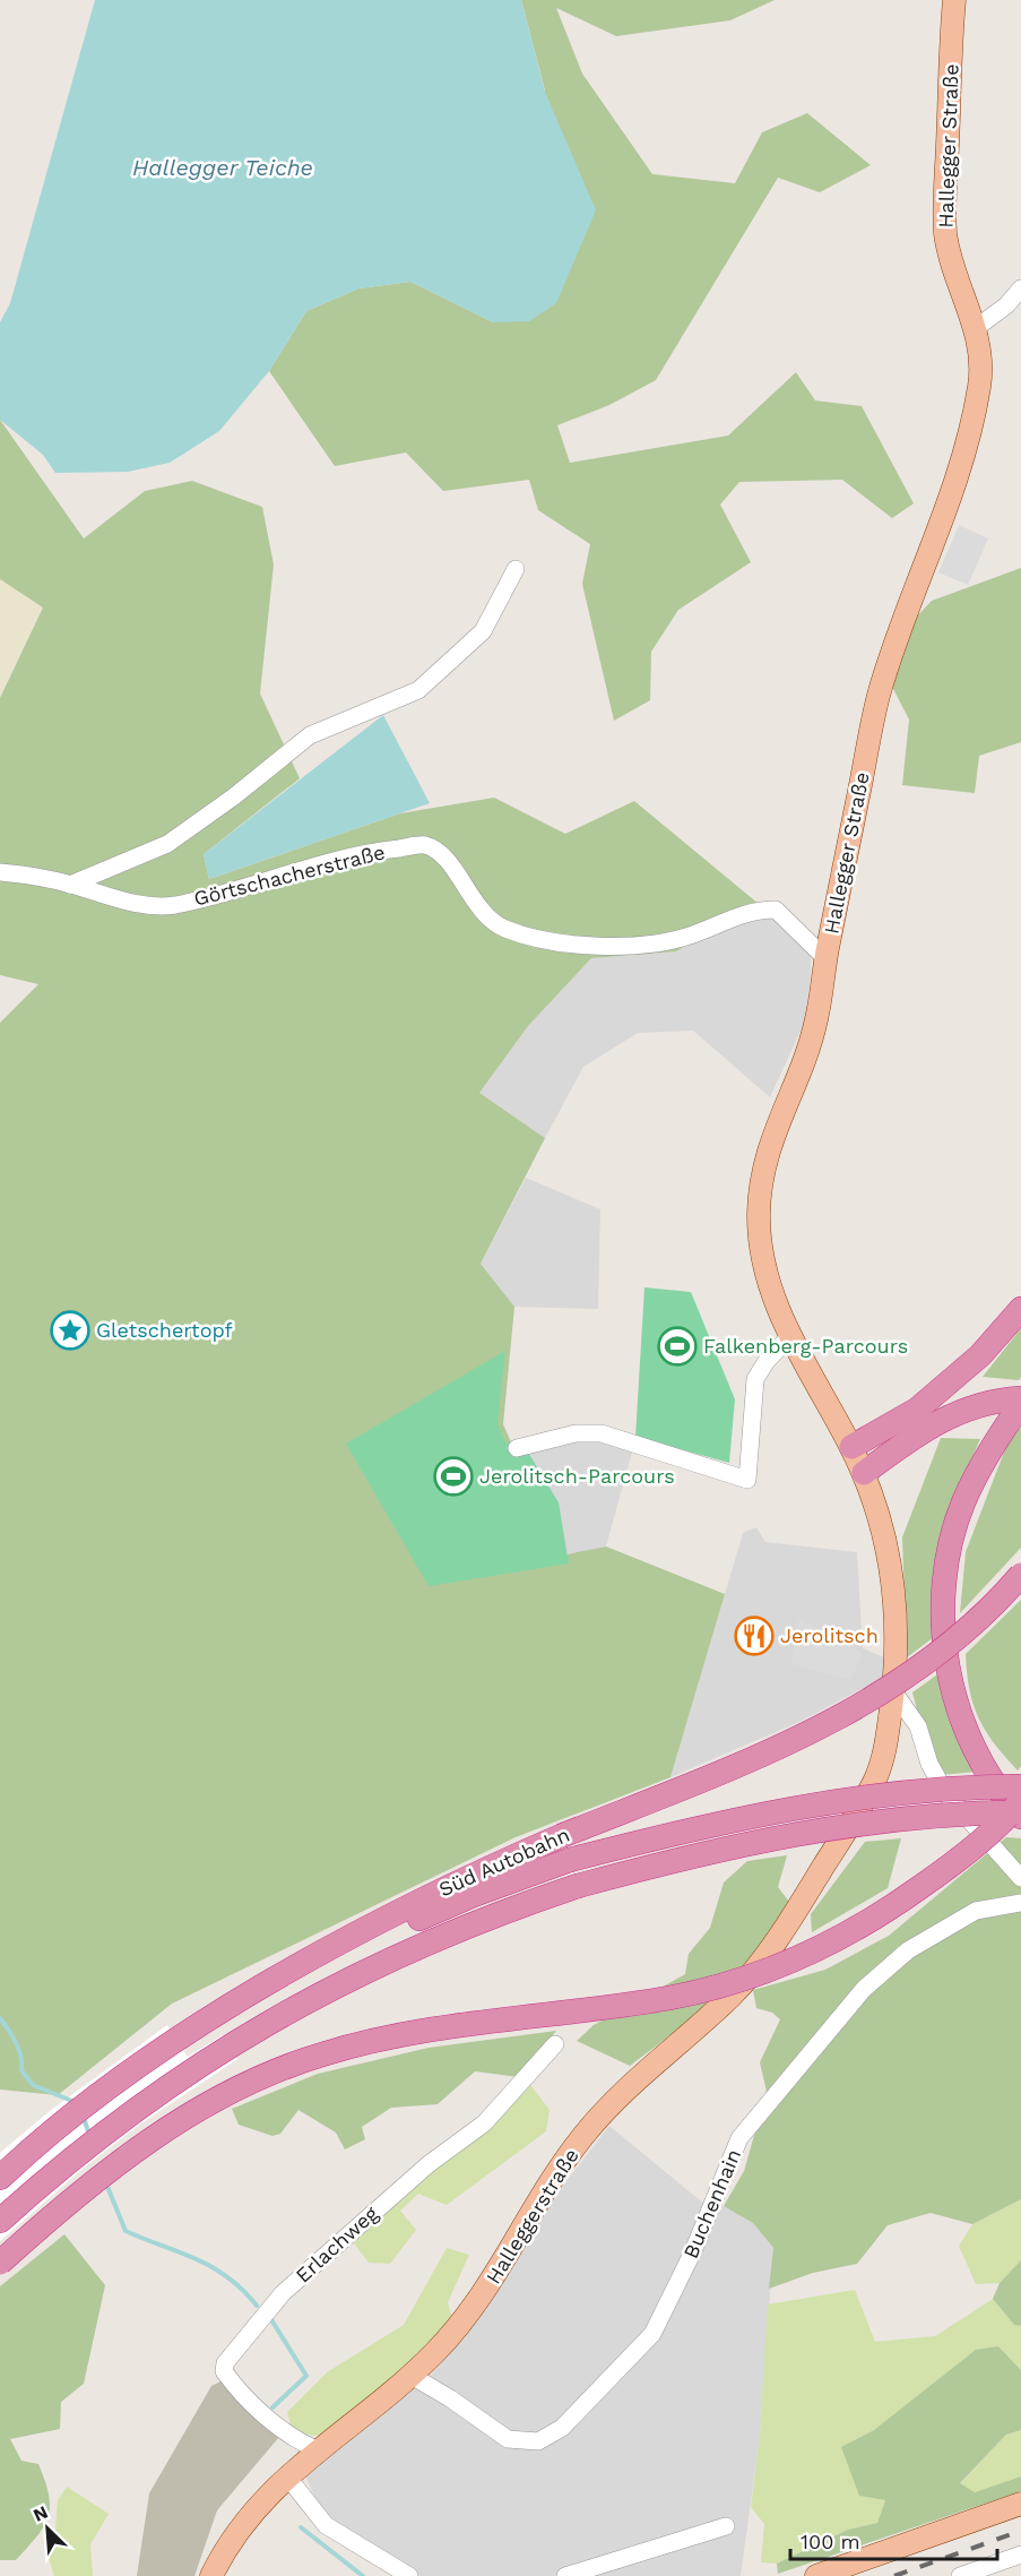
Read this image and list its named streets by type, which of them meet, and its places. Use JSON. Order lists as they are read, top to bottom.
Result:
{
  "streets": {
    "highway": ["Süd Autobahn"],
    "main road": ["Hallegger Straße", "Halleggerstraße"],
    "street": ["Görtschacherstraße", "Buchenhain", "Erlachweg"]
  },
  "crossings": [
    ["Hallegger Straße", "Görtschacherstraße"],
    ["Hallegger Straße", "Halleggerstraße"],
    ["Buchenhain", "Halleggerstraße"],
    ["Halleggerstraße", "Erlachweg"]
  ],
  "water": ["Hallegger Teiche"],
  "places": {
    "place": ["Gletschertopf"],
    "sports": ["Falkenberg-Parcours", "Jerolitsch-Parcours"],
    "restaurant": ["Jerolitsch"]
  },
  "scale_bar": "100 m",
  "north": "top left"
}
